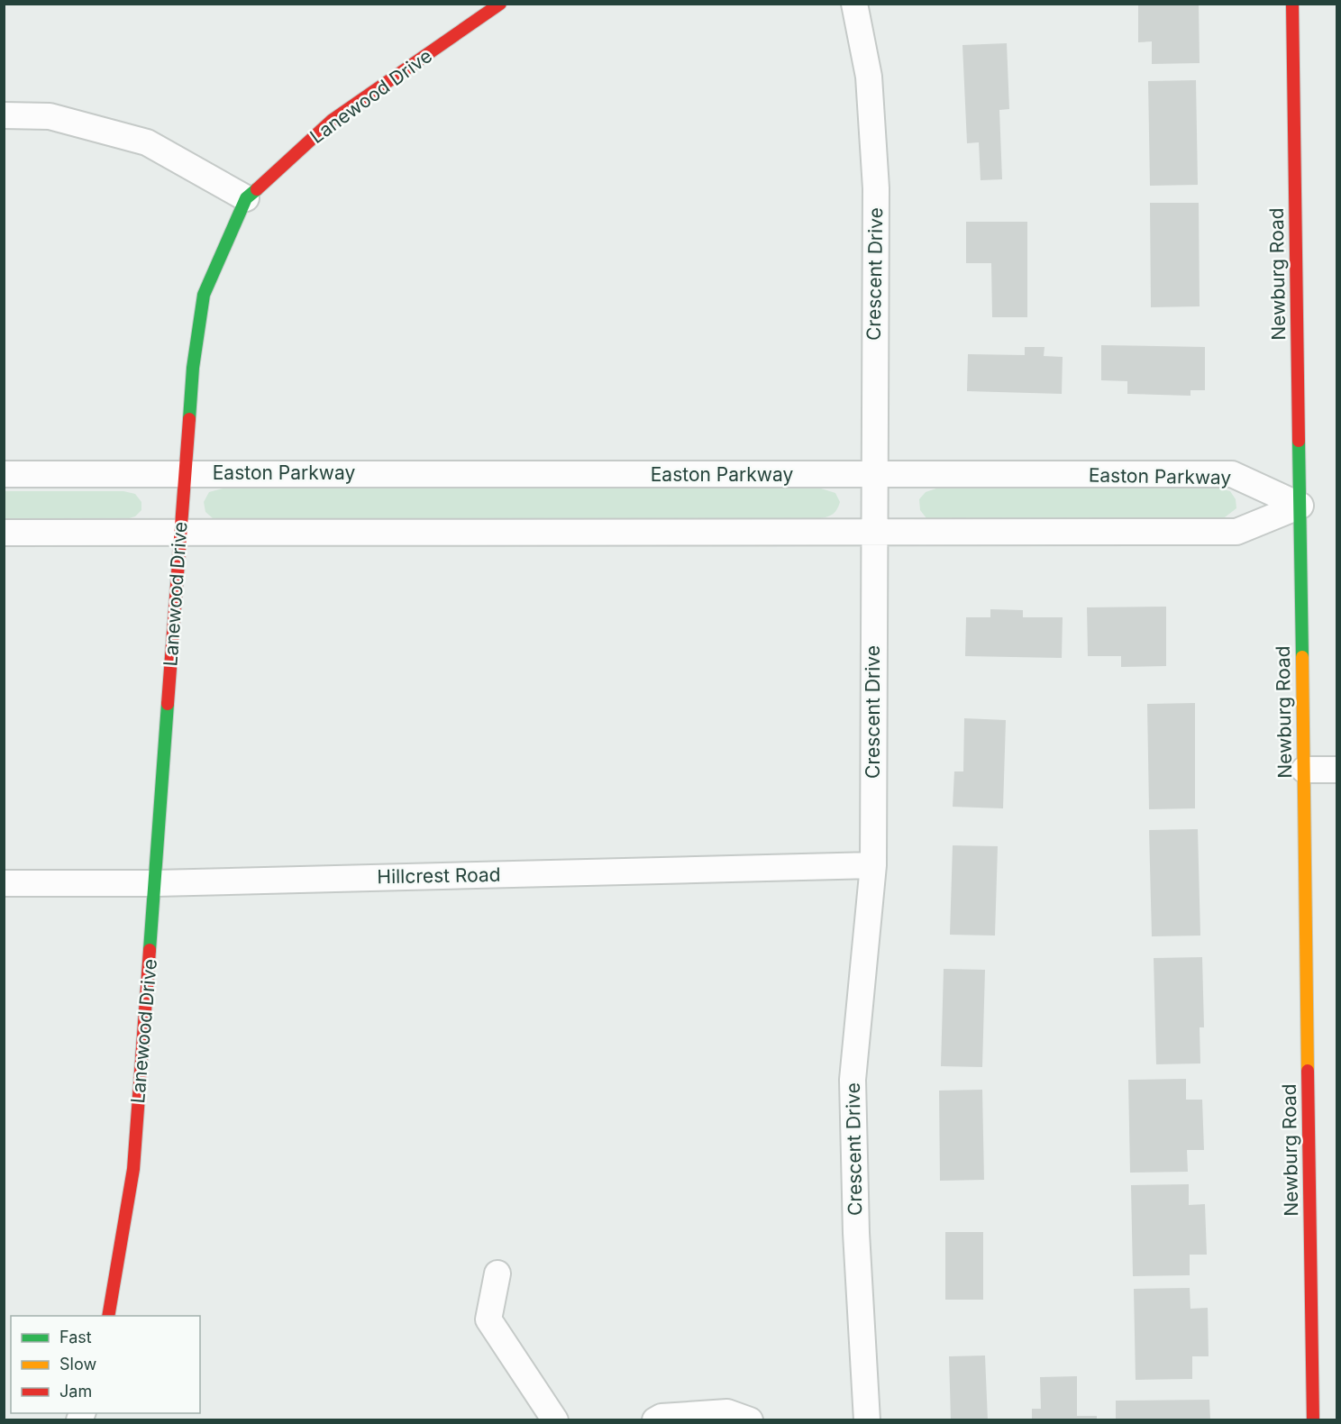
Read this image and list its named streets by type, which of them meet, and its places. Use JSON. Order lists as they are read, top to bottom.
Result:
{
  "streets": {
    "street": [
      "Lanewood Drive",
      "Crescent Drive",
      "Newburg Road",
      "Easton Parkway",
      "Hillcrest Road"
    ]
  },
  "crossings": [
    ["Lanewood Drive", "Easton Parkway"],
    ["Lanewood Drive", "Hillcrest Road"],
    ["Crescent Drive", "Easton Parkway"],
    ["Crescent Drive", "Hillcrest Road"],
    ["Newburg Road", "Easton Parkway"]
  ],
  "legend": ["Fast", "Slow", "Jam"]
}
